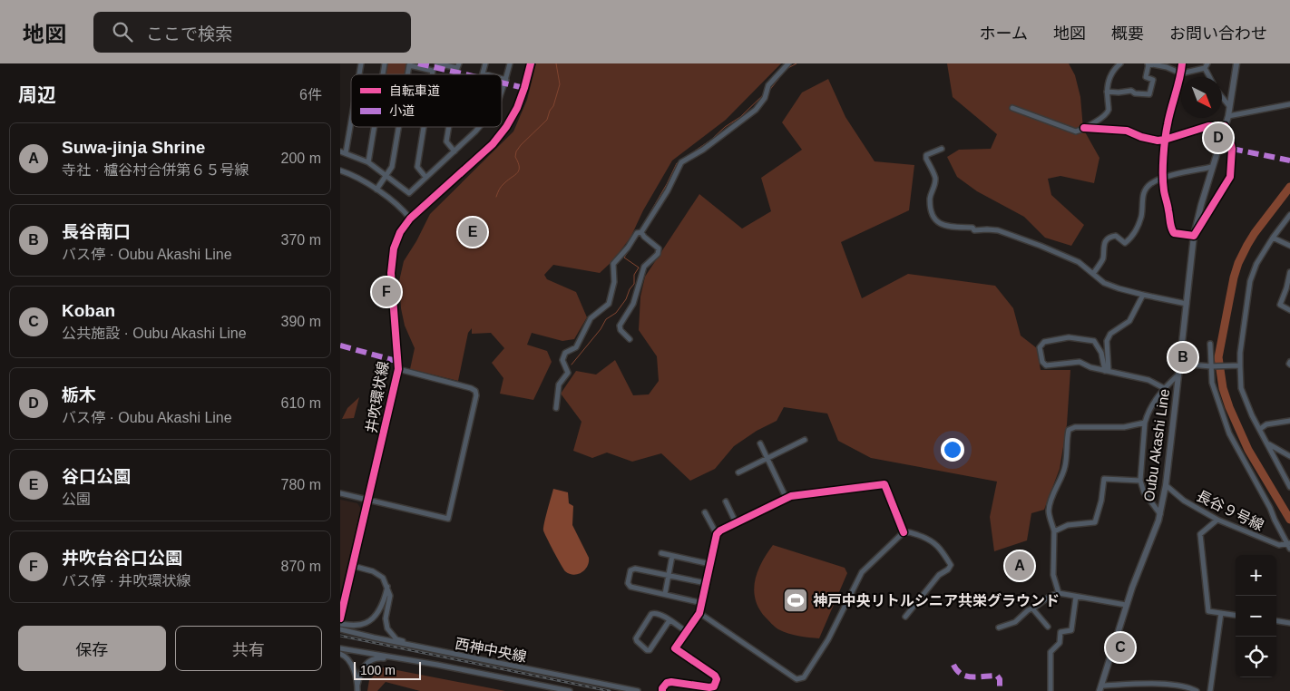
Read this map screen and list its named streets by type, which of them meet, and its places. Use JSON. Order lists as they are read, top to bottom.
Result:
{
  "streets": {
    "main road": ["Oubu Akashi Line"],
    "street": ["井吹環状線", "長谷９号線", "西神中央線"]
  },
  "crossings": [
    ["Oubu Akashi Line", "長谷９号線"]
  ],
  "places": {
    "sports": ["神戸中央リトルシニア共栄グラウンド"]
  },
  "legend": ["自転車道", "小道"],
  "scale_bar": "100 m",
  "north": "bottom right",
  "page": {
    "header": "地図",
    "search": "ここで検索",
    "nav": [
      "ホーム",
      "地図",
      "概要",
      "お問い合わせ"
    ],
    "heading": ["周辺", "6件"],
    "pins": [
      "D",
      "E",
      "F",
      "B",
      "A",
      "C"
    ],
    "list": [
      {
        "mark": "A",
        "name": "Suwa-jinja Shrine",
        "note": "寺社 · 櫨谷村合併第６５号線",
        "value": "200 m"
      },
      {
        "mark": "B",
        "name": "長谷南口",
        "note": "バス停 · Oubu Akashi Line",
        "value": "370 m"
      },
      {
        "mark": "C",
        "name": "Koban",
        "note": "公共施設 · Oubu Akashi Line",
        "value": "390 m"
      },
      {
        "mark": "D",
        "name": "栃木",
        "note": "バス停 · Oubu Akashi Line",
        "value": "610 m"
      },
      {
        "mark": "E",
        "name": "谷口公園",
        "note": "公園",
        "value": "780 m"
      },
      {
        "mark": "F",
        "name": "井吹台谷口公園",
        "note": "バス停 · 井吹環状線",
        "value": "870 m"
      }
    ],
    "map_buttons": ["+", "−"],
    "buttons": ["保存", "共有"],
    "scale": "100 m"
  }
}
